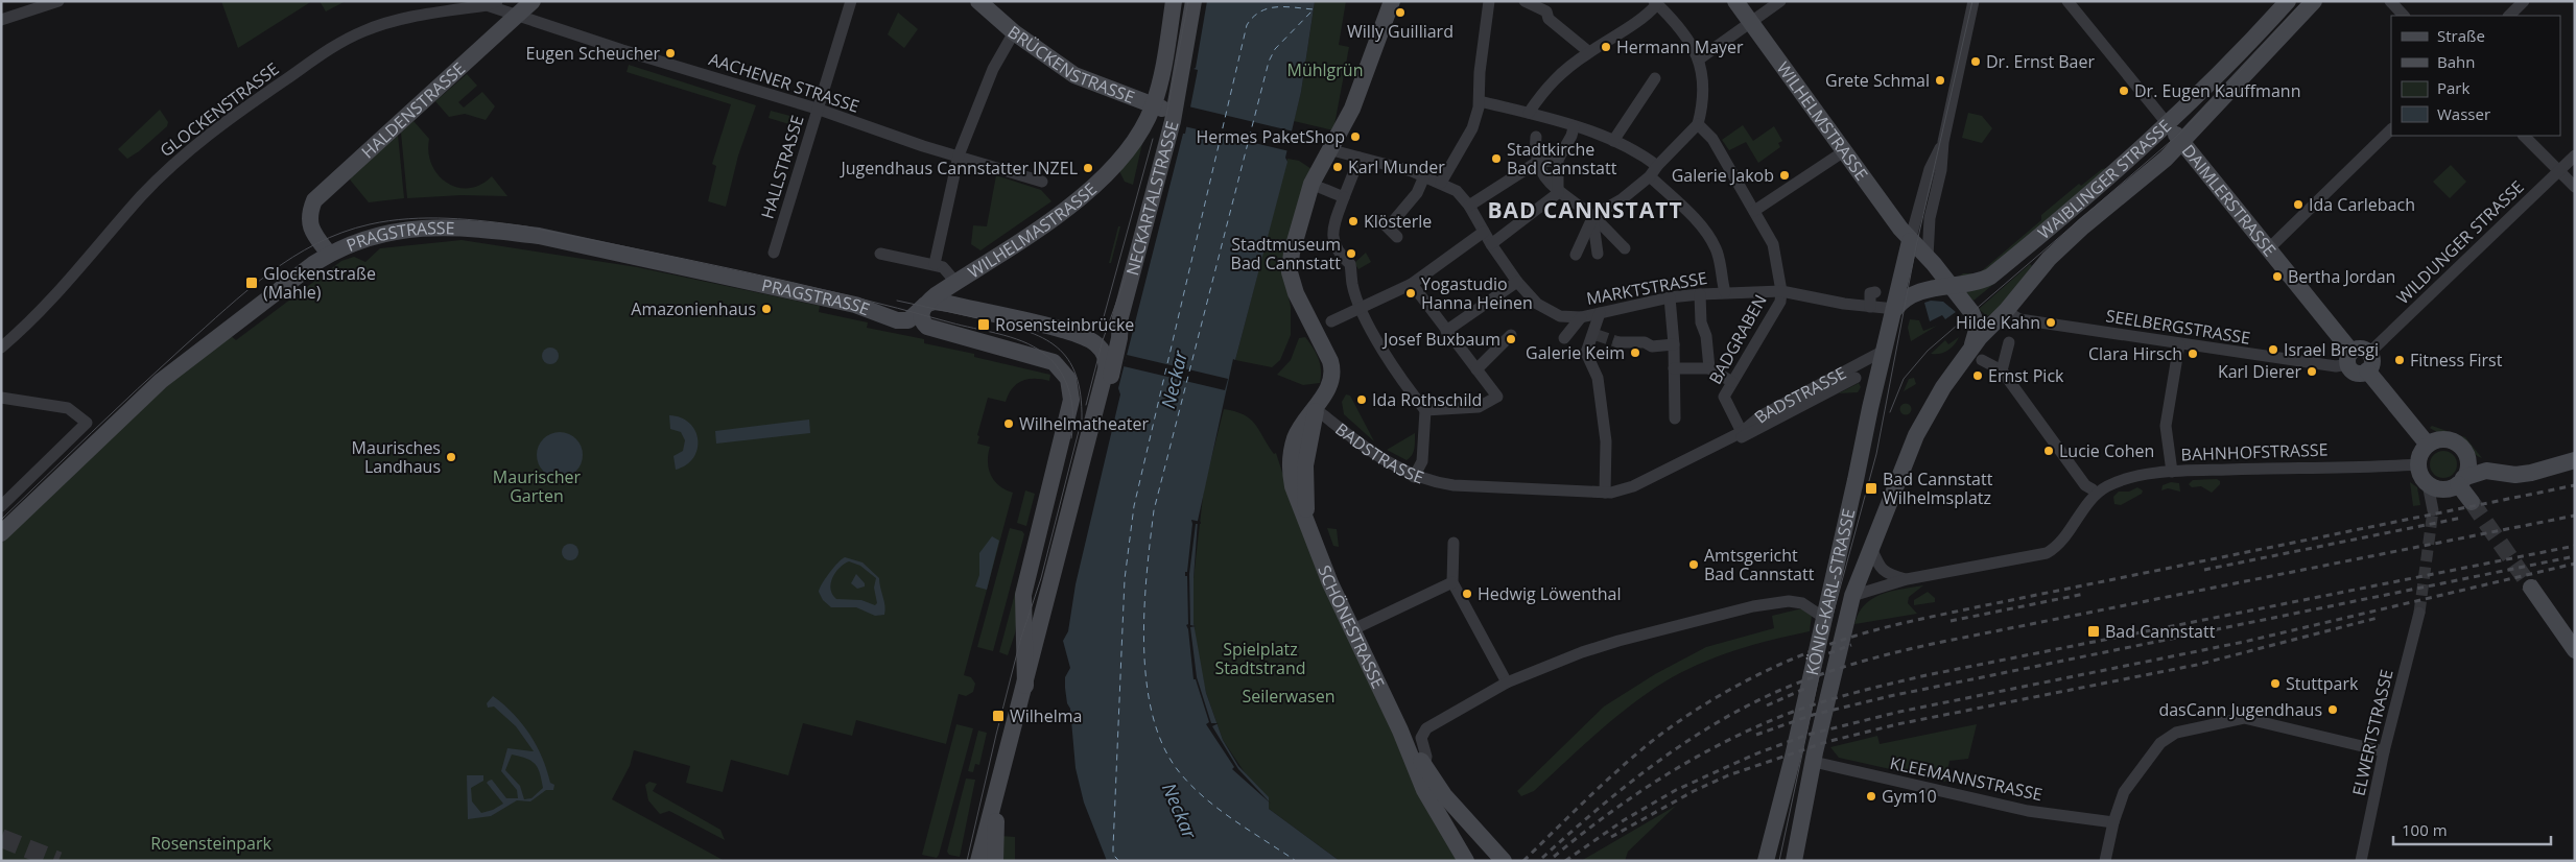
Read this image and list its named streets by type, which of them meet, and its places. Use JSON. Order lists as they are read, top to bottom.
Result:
{
  "streets": {
    "main road": [
      "BRÜCKENSTRASSE",
      "HALDENSTRASSE",
      "WILHELMSTRASSE",
      "WAIBLINGER STRASSE",
      "NECKARTALSTRASSE",
      "DAIMLERSTRASSE",
      "WILHELMASTRASSE",
      "PRAGSTRASSE",
      "KÖNIG-KARL-STRASSE",
      "SCHÖNESTRASSE"
    ],
    "street": [
      "AACHENER STRASSE",
      "GLOCKENSTRASSE",
      "HALLSTRASSE",
      "WILDUNGER STRASSE",
      "MARKTSTRASSE",
      "SEELBERGSTRASSE",
      "BADGRABEN",
      "BADSTRASSE",
      "BAHNHOFSTRASSE",
      "ELWERTSTRASSE",
      "KLEEMANNSTRASSE"
    ]
  },
  "crossings": [
    ["BRÜCKENSTRASSE", "NECKARTALSTRASSE"],
    ["BRÜCKENSTRASSE", "WILHELMASTRASSE"],
    ["AACHENER STRASSE", "GLOCKENSTRASSE"],
    ["AACHENER STRASSE", "HALDENSTRASSE"],
    ["AACHENER STRASSE", "HALLSTRASSE"],
    ["GLOCKENSTRASSE", "HALDENSTRASSE"],
    ["HALDENSTRASSE", "PRAGSTRASSE"],
    ["WILHELMSTRASSE", "WAIBLINGER STRASSE"],
    ["WILHELMSTRASSE", "KÖNIG-KARL-STRASSE"],
    ["WAIBLINGER STRASSE", "DAIMLERSTRASSE"],
    ["WAIBLINGER STRASSE", "MARKTSTRASSE"],
    ["WAIBLINGER STRASSE", "SEELBERGSTRASSE"],
    ["WAIBLINGER STRASSE", "KÖNIG-KARL-STRASSE"],
    ["NECKARTALSTRASSE", "WILHELMASTRASSE"],
    ["NECKARTALSTRASSE", "PRAGSTRASSE"],
    ["DAIMLERSTRASSE", "WILDUNGER STRASSE"],
    ["DAIMLERSTRASSE", "SEELBERGSTRASSE"],
    ["WILDUNGER STRASSE", "SEELBERGSTRASSE"],
    ["MARKTSTRASSE", "BADGRABEN"],
    ["MARKTSTRASSE", "KÖNIG-KARL-STRASSE"],
    ["BADGRABEN", "BADSTRASSE"],
    ["BADSTRASSE", "KÖNIG-KARL-STRASSE"],
    ["BADSTRASSE", "SCHÖNESTRASSE"],
    ["KÖNIG-KARL-STRASSE", "KLEEMANNSTRASSE"]
  ],
  "districts": ["BAD CANNSTATT"],
  "water": ["Neckar"],
  "parks": [
    "Mühlgrün",
    "Maurischer Garten",
    "Spielplatz Stadtstrand",
    "Seilerwasen",
    "Rosensteinpark"
  ],
  "places": {
    "other": [
      "Willy Guilliard",
      "Hermann Mayer",
      "Eugen Scheucher",
      "Dr. Ernst Baer",
      "Grete Schmal",
      "Dr. Eugen Kauffmann",
      "Hermes PaketShop",
      "Stadtkirche Bad Cannstatt",
      "Karl Munder",
      "Jugendhaus Cannstatter INZEL",
      "Galerie Jakob",
      "Ida Carlebach",
      "Klösterle",
      "Stadtmuseum Bad Cannstatt",
      "Bertha Jordan",
      "Yogastudio Hanna Heinen",
      "Amazonienhaus",
      "Hilde Kahn",
      "Josef Buxbaum",
      "Israel Bresgi",
      "Galerie Keim",
      "Clara Hirsch",
      "Fitness First",
      "Karl Dierer",
      "Ernst Pick",
      "Ida Rothschild",
      "Wilhelmatheater",
      "Lucie Cohen",
      "Maurisches Landhaus",
      "Amtsgericht Bad Cannstatt",
      "Hedwig Löwenthal",
      "Stuttpark",
      "dasCann Jugendhaus",
      "Gym10"
    ],
    "transit": [
      "Glockenstraße (Mahle)",
      "Rosensteinbrücke",
      "Bad Cannstatt Wilhelmsplatz",
      "Bad Cannstatt",
      "Wilhelma"
    ]
  },
  "legend": [
    "Straße",
    "Bahn",
    "Park",
    "Wasser"
  ],
  "scale_bar": "100 m"
}
